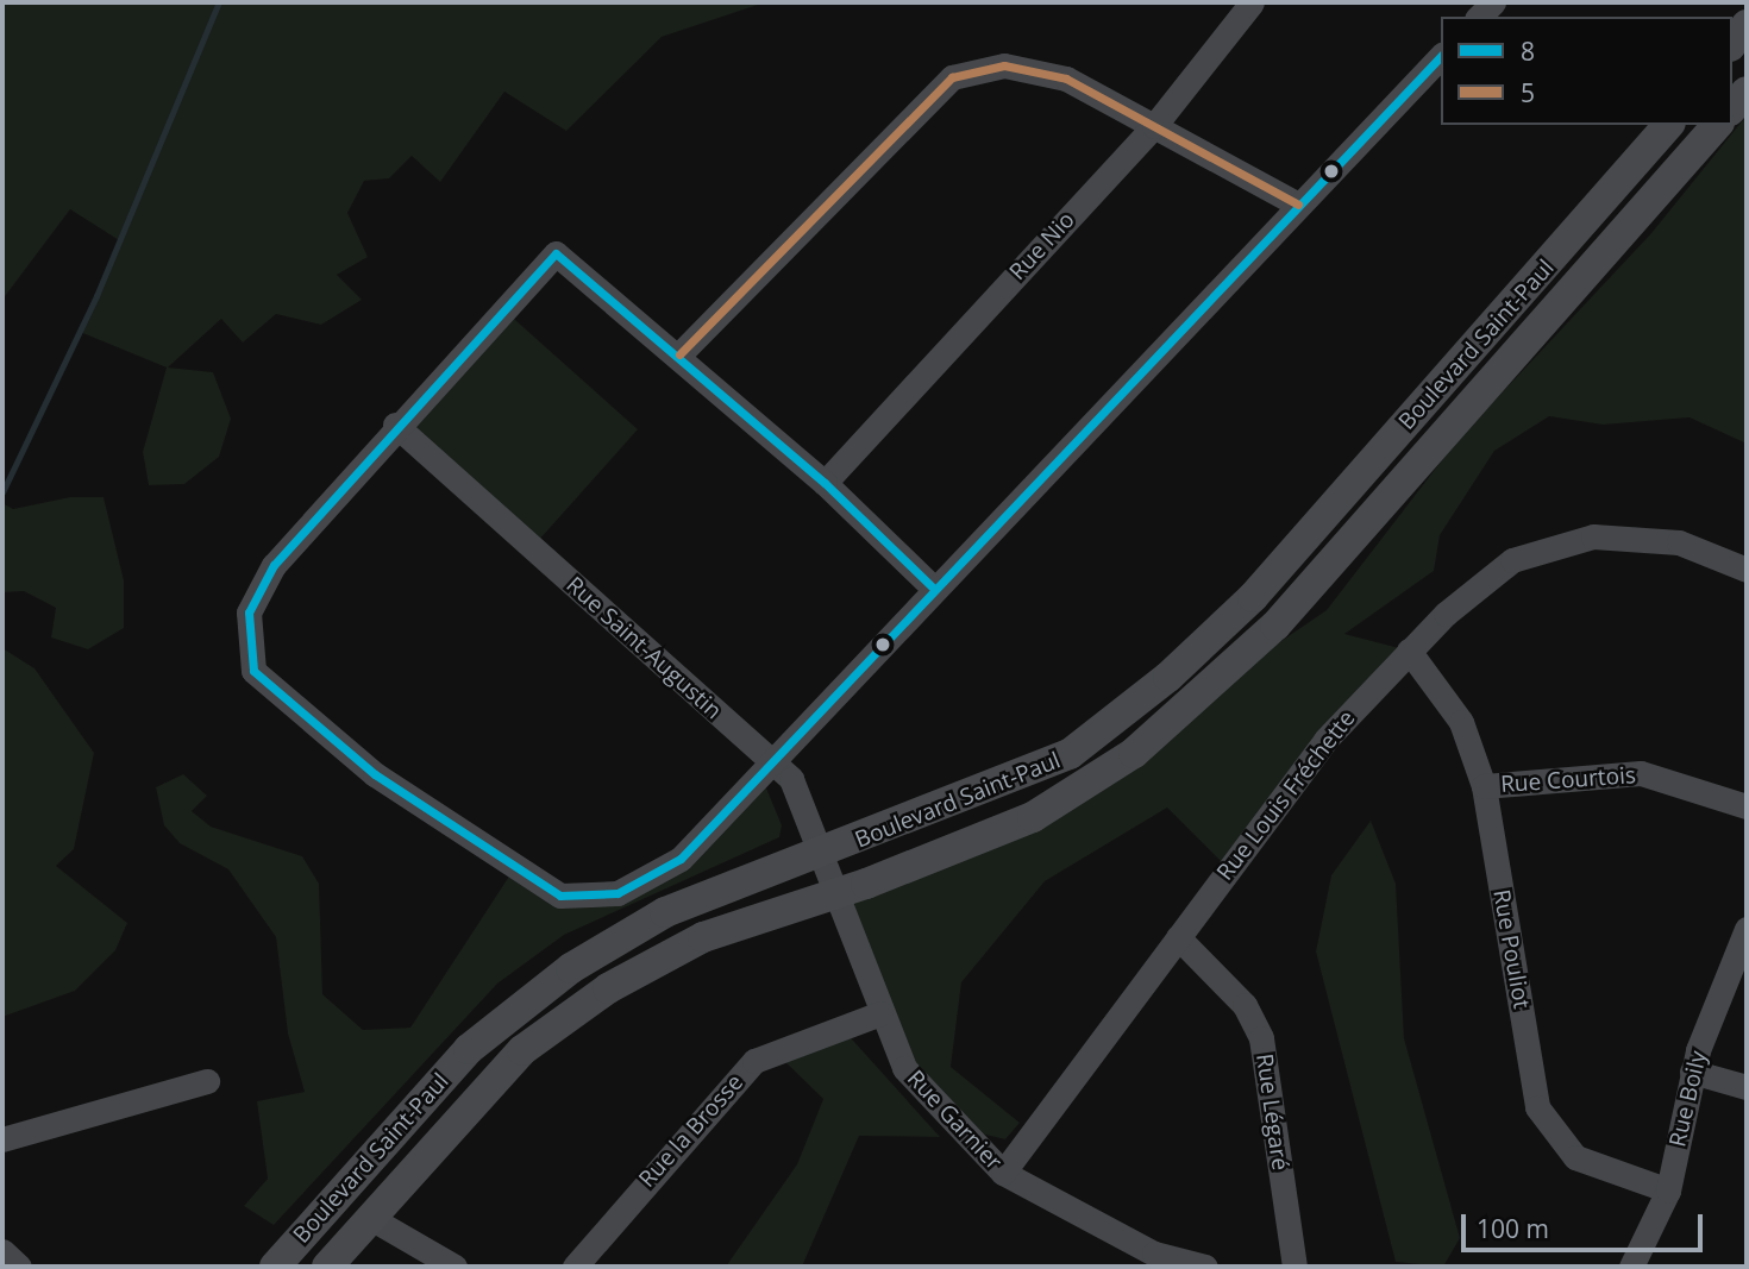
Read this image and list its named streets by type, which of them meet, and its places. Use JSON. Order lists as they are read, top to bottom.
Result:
{
  "streets": {
    "main road": ["Boulevard Saint-Paul"],
    "street": [
      "Rue Nio",
      "Rue Saint-Augustin",
      "Rue Courtois",
      "Rue Louis Fréchette",
      "Rue Pouliot",
      "Rue Boily",
      "Rue Légaré",
      "Rue Garnier",
      "Rue la Brosse"
    ]
  },
  "crossings": [
    ["Boulevard Saint-Paul", "Rue Saint-Augustin"],
    ["Boulevard Saint-Paul", "Rue Garnier"],
    ["Rue Saint-Augustin", "Rue Garnier"],
    ["Rue Courtois", "Rue Pouliot"],
    ["Rue Louis Fréchette", "Rue Pouliot"],
    ["Rue Louis Fréchette", "Rue Légaré"],
    ["Rue Louis Fréchette", "Rue Garnier"],
    ["Rue Pouliot", "Rue Boily"],
    ["Rue Garnier", "Rue la Brosse"]
  ],
  "lines": ["transit line 8", "transit line 5"],
  "legend": ["8", "5"],
  "scale_bar": "100 m"
}
